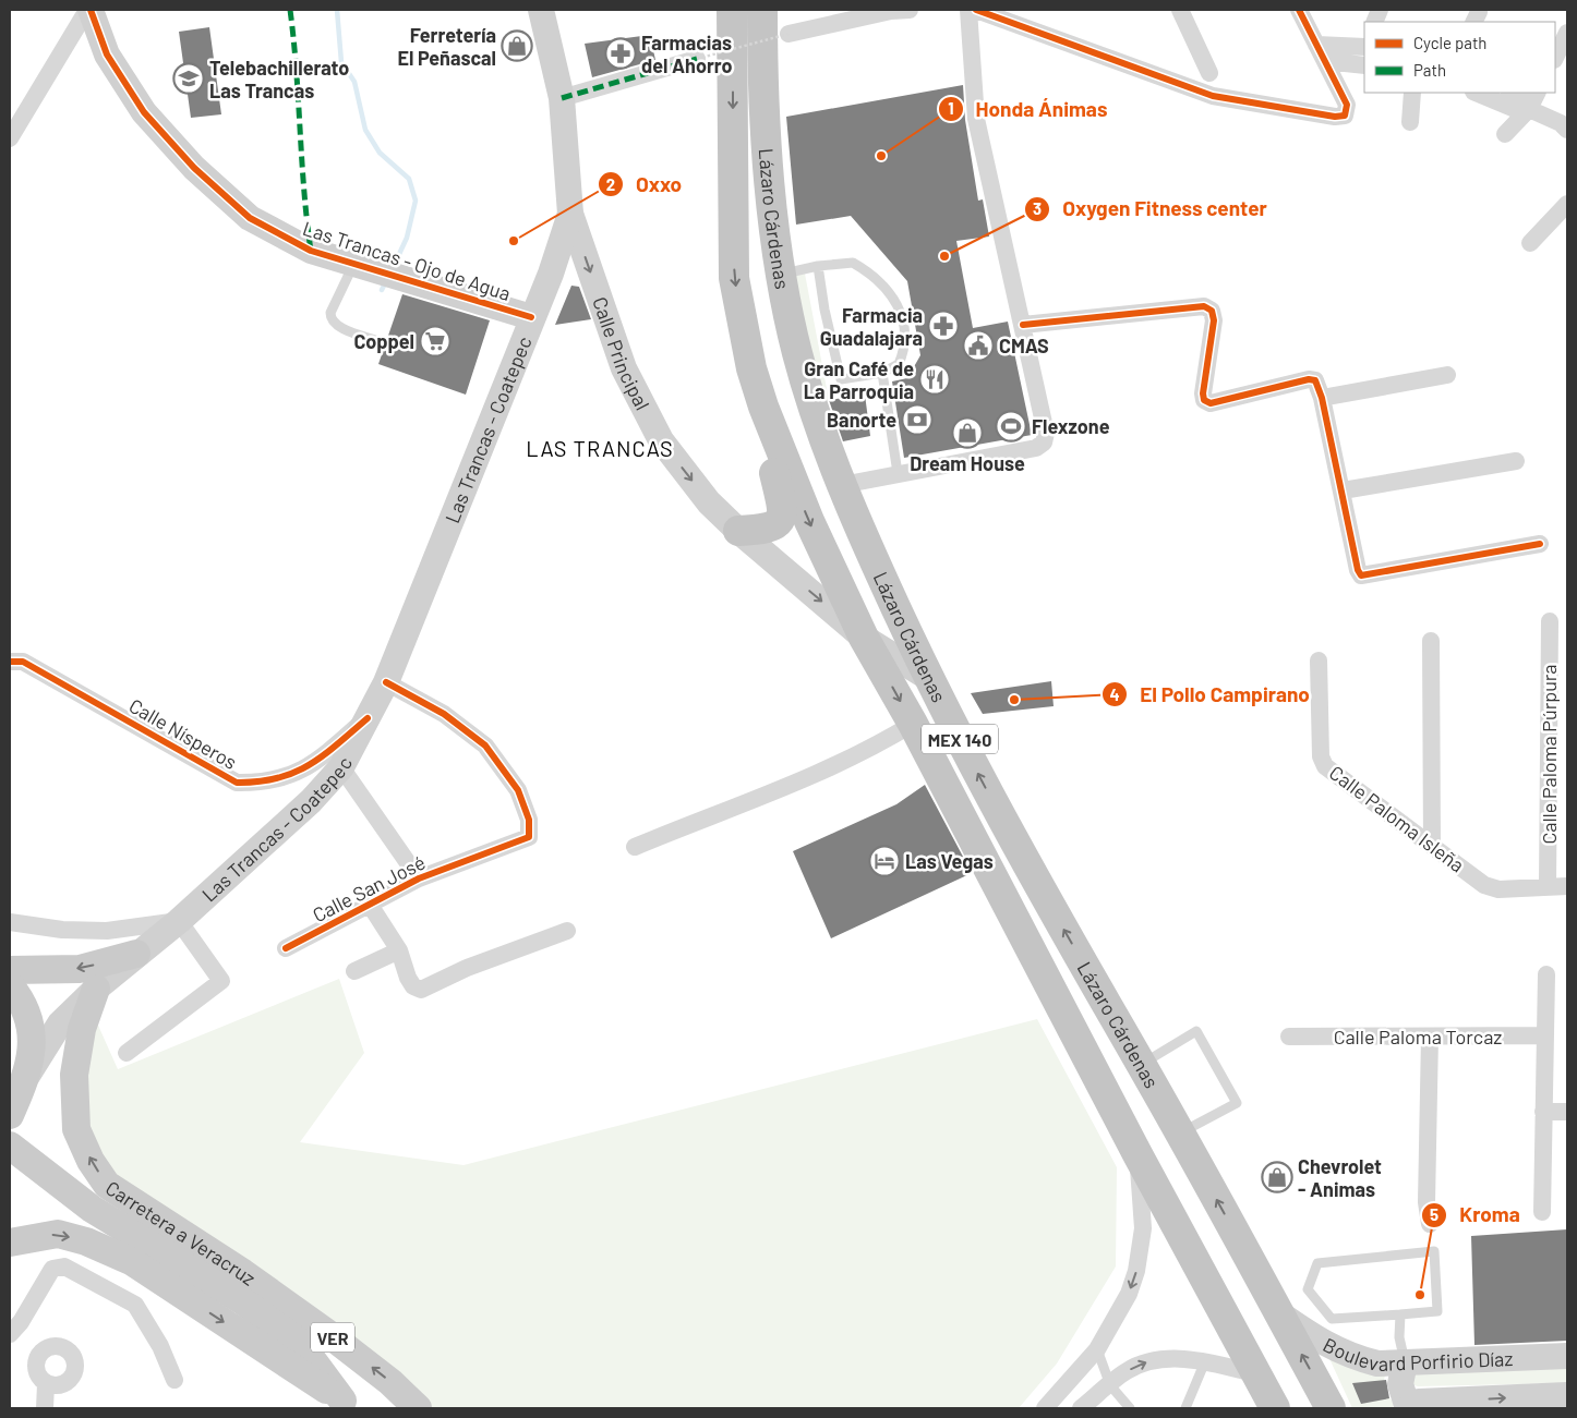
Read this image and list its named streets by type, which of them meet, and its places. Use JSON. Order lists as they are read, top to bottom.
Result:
{
  "streets": {
    "highway": ["Lázaro Cárdenas", "MEX 140"],
    "main road": [
      "Las Trancas - Ojo de Agua",
      "Calle Principal",
      "Las Trancas - Coatepec",
      "Carretera a Veracruz",
      "VER",
      "Boulevard Porfirio Díaz"
    ],
    "street": [
      "Calle Nísperos",
      "Calle Paloma Púrpura",
      "Calle Paloma Isleña",
      "Calle San José",
      "Calle Paloma Torcaz"
    ]
  },
  "crossings": [
    ["Lázaro Cárdenas", "Calle Principal"],
    ["Lázaro Cárdenas", "Boulevard Porfirio Díaz"],
    ["Las Trancas - Ojo de Agua", "Las Trancas - Coatepec"],
    ["Calle Principal", "Las Trancas - Coatepec"],
    ["Las Trancas - Coatepec", "Calle Nísperos"],
    ["Las Trancas - Coatepec", "Calle San José"],
    ["Las Trancas - Coatepec", "Carretera a Veracruz"],
    ["Calle Paloma Púrpura", "Calle Paloma Isleña"]
  ],
  "one_way": ["Calle Principal"],
  "districts": ["LAS TRANCAS"],
  "places": {
    "shop": ["Ferretería El Peñascal", "Dream House", "Chevrolet - Animas"],
    "pharmacy": ["Farmacias del Ahorro", "Farmacia Guadalajara"],
    "school or university": ["Telebachillerato Las Trancas"],
    "other": [
      "Honda Ánimas",
      "Oxxo",
      "Oxygen Fitness center",
      "El Pollo Campirano",
      "Kroma"
    ],
    "supermarket": ["Coppel"],
    "public building": ["CMAS"],
    "restaurant": ["Gran Café de La Parroquia"],
    "bank": ["Banorte"],
    "sports": ["Flexzone"],
    "hotel": ["Las Vegas"]
  },
  "legend": ["Cycle path", "Path"]
}
